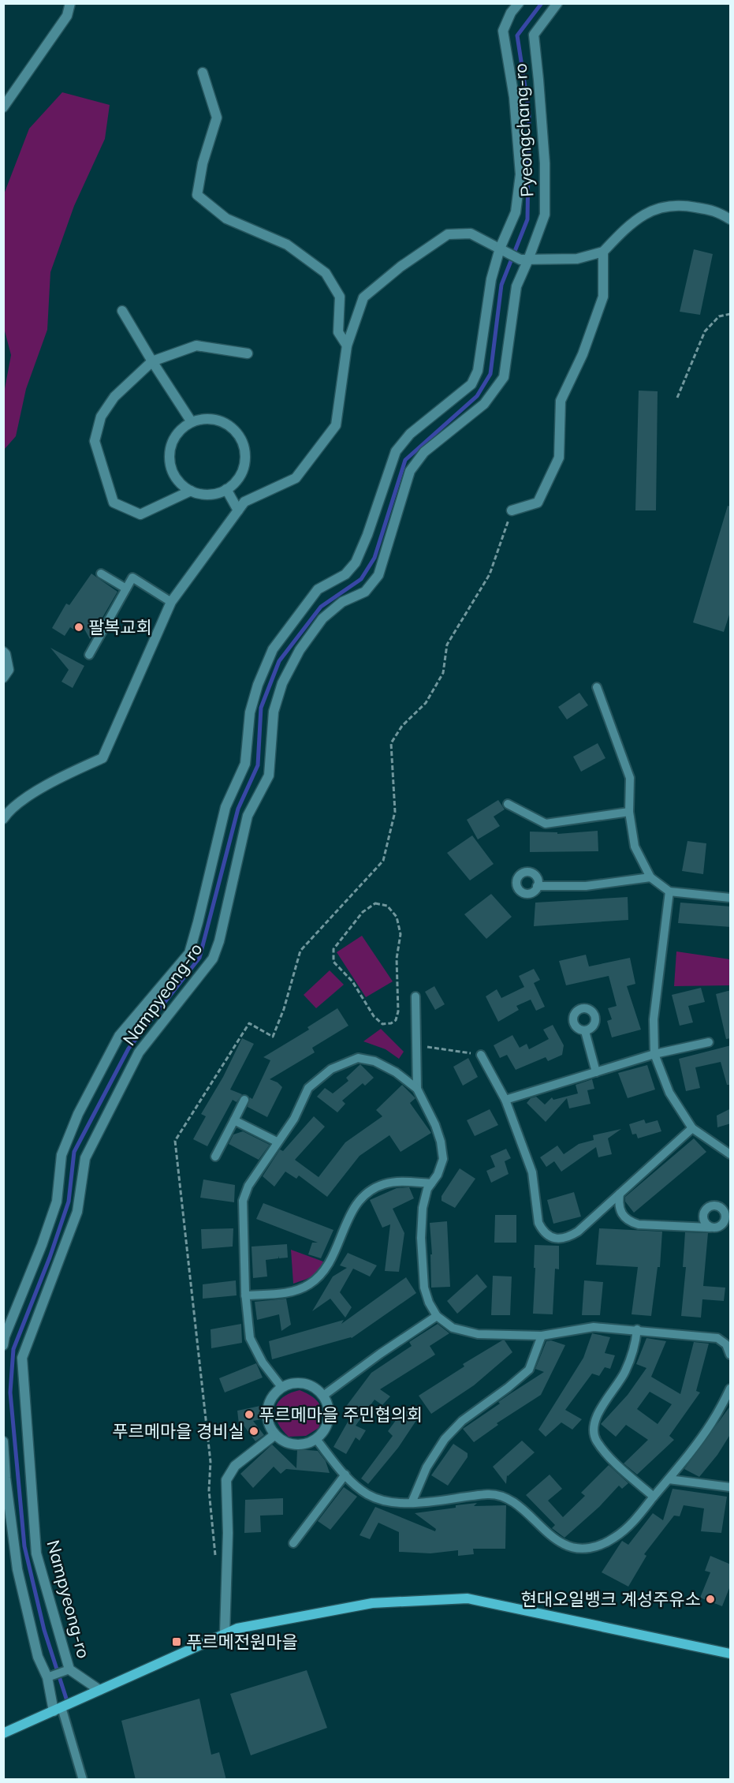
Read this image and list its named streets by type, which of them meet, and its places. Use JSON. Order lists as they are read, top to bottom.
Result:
{
  "streets": {
    "street": ["Pyeongchang-ro", "Nampyeong-ro"]
  },
  "crossings": [
    ["Pyeongchang-ro", "Nampyeong-ro"]
  ],
  "places": {
    "other": [
      "팔복교회",
      "푸르메마을 주민협의회",
      "푸르메마을 경비실",
      "현대오일뱅크 계성주유소"
    ],
    "transit": ["푸르메전원마을"]
  }
}
